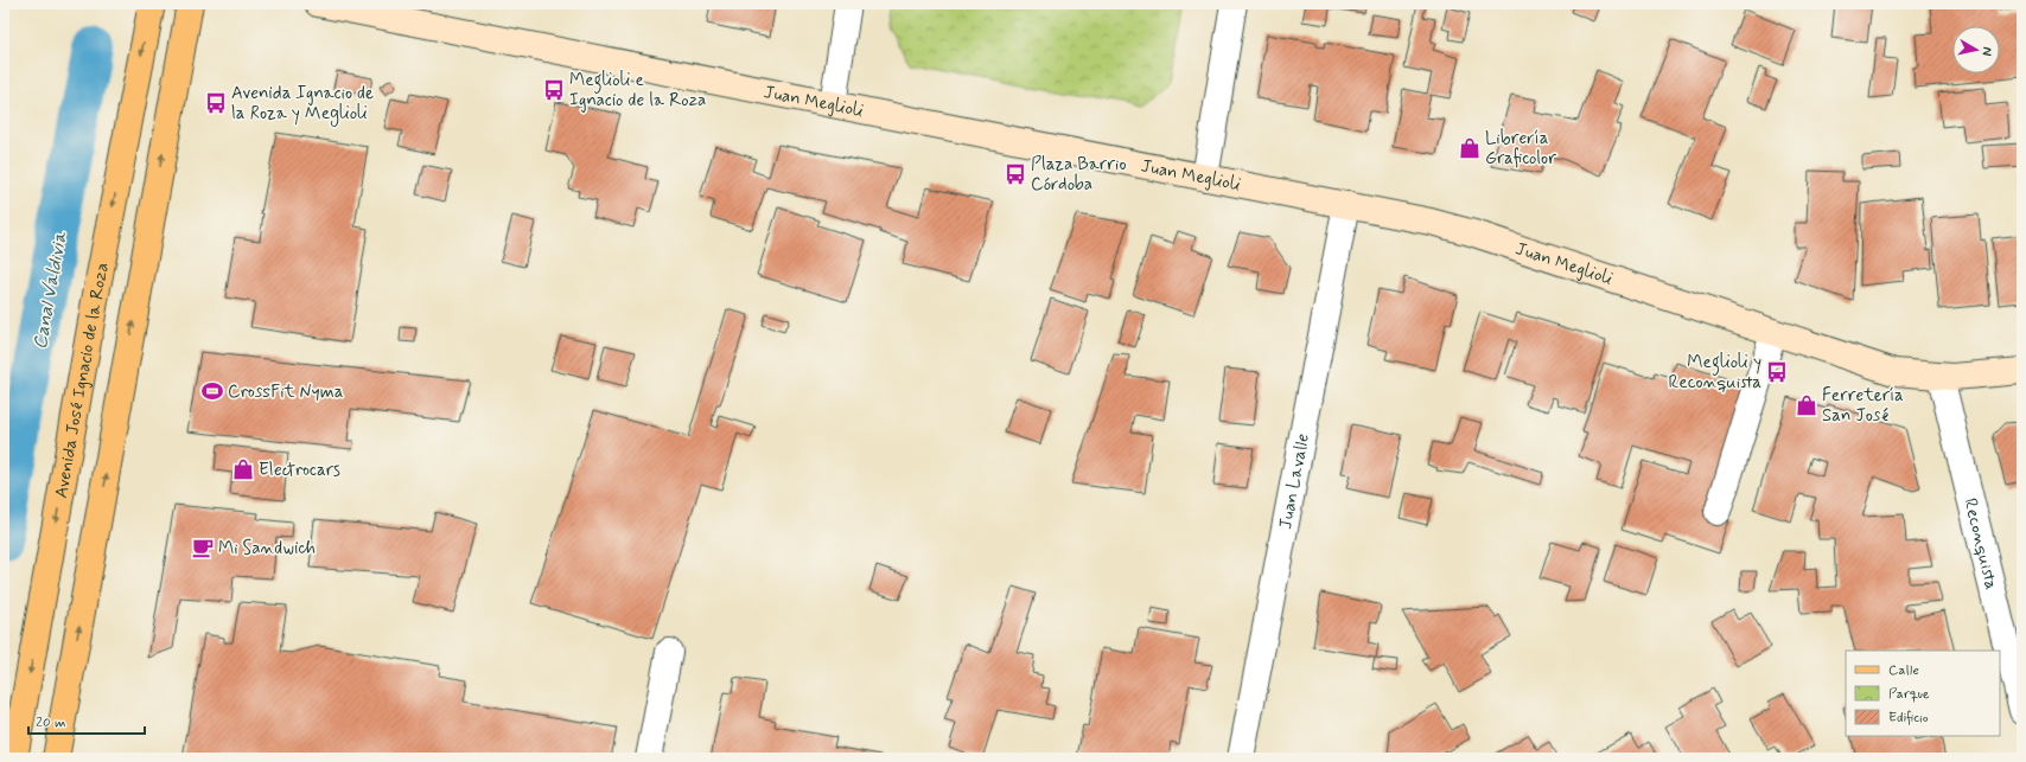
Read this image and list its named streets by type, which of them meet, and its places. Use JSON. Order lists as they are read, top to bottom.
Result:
{
  "streets": {
    "main road": ["Juan Meglioli", "Avenida José Ignacio de la Roza"],
    "street": ["Juan Lavalle", "Reconquista"]
  },
  "crossings": [
    ["Juan Meglioli", "Juan Lavalle"],
    ["Juan Meglioli", "Reconquista"]
  ],
  "water": ["Canal Valdivia"],
  "places": {
    "bus stop": [
      "Meglioli e Ignacio de la Roza",
      "Avenida Ignacio de la Roza y Meglioli",
      "Plaza Barrio Córdoba",
      "Meglioli y Reconquista"
    ],
    "shop": ["Librería Graficolor", "Ferretería San José", "Electrocars"],
    "sports": ["CrossFit Nyma"],
    "cafe": ["Mi Sandwich"]
  },
  "legend": ["Calle", "Parque", "Edificio"],
  "scale_bar": "20 m",
  "north": "right"
}
